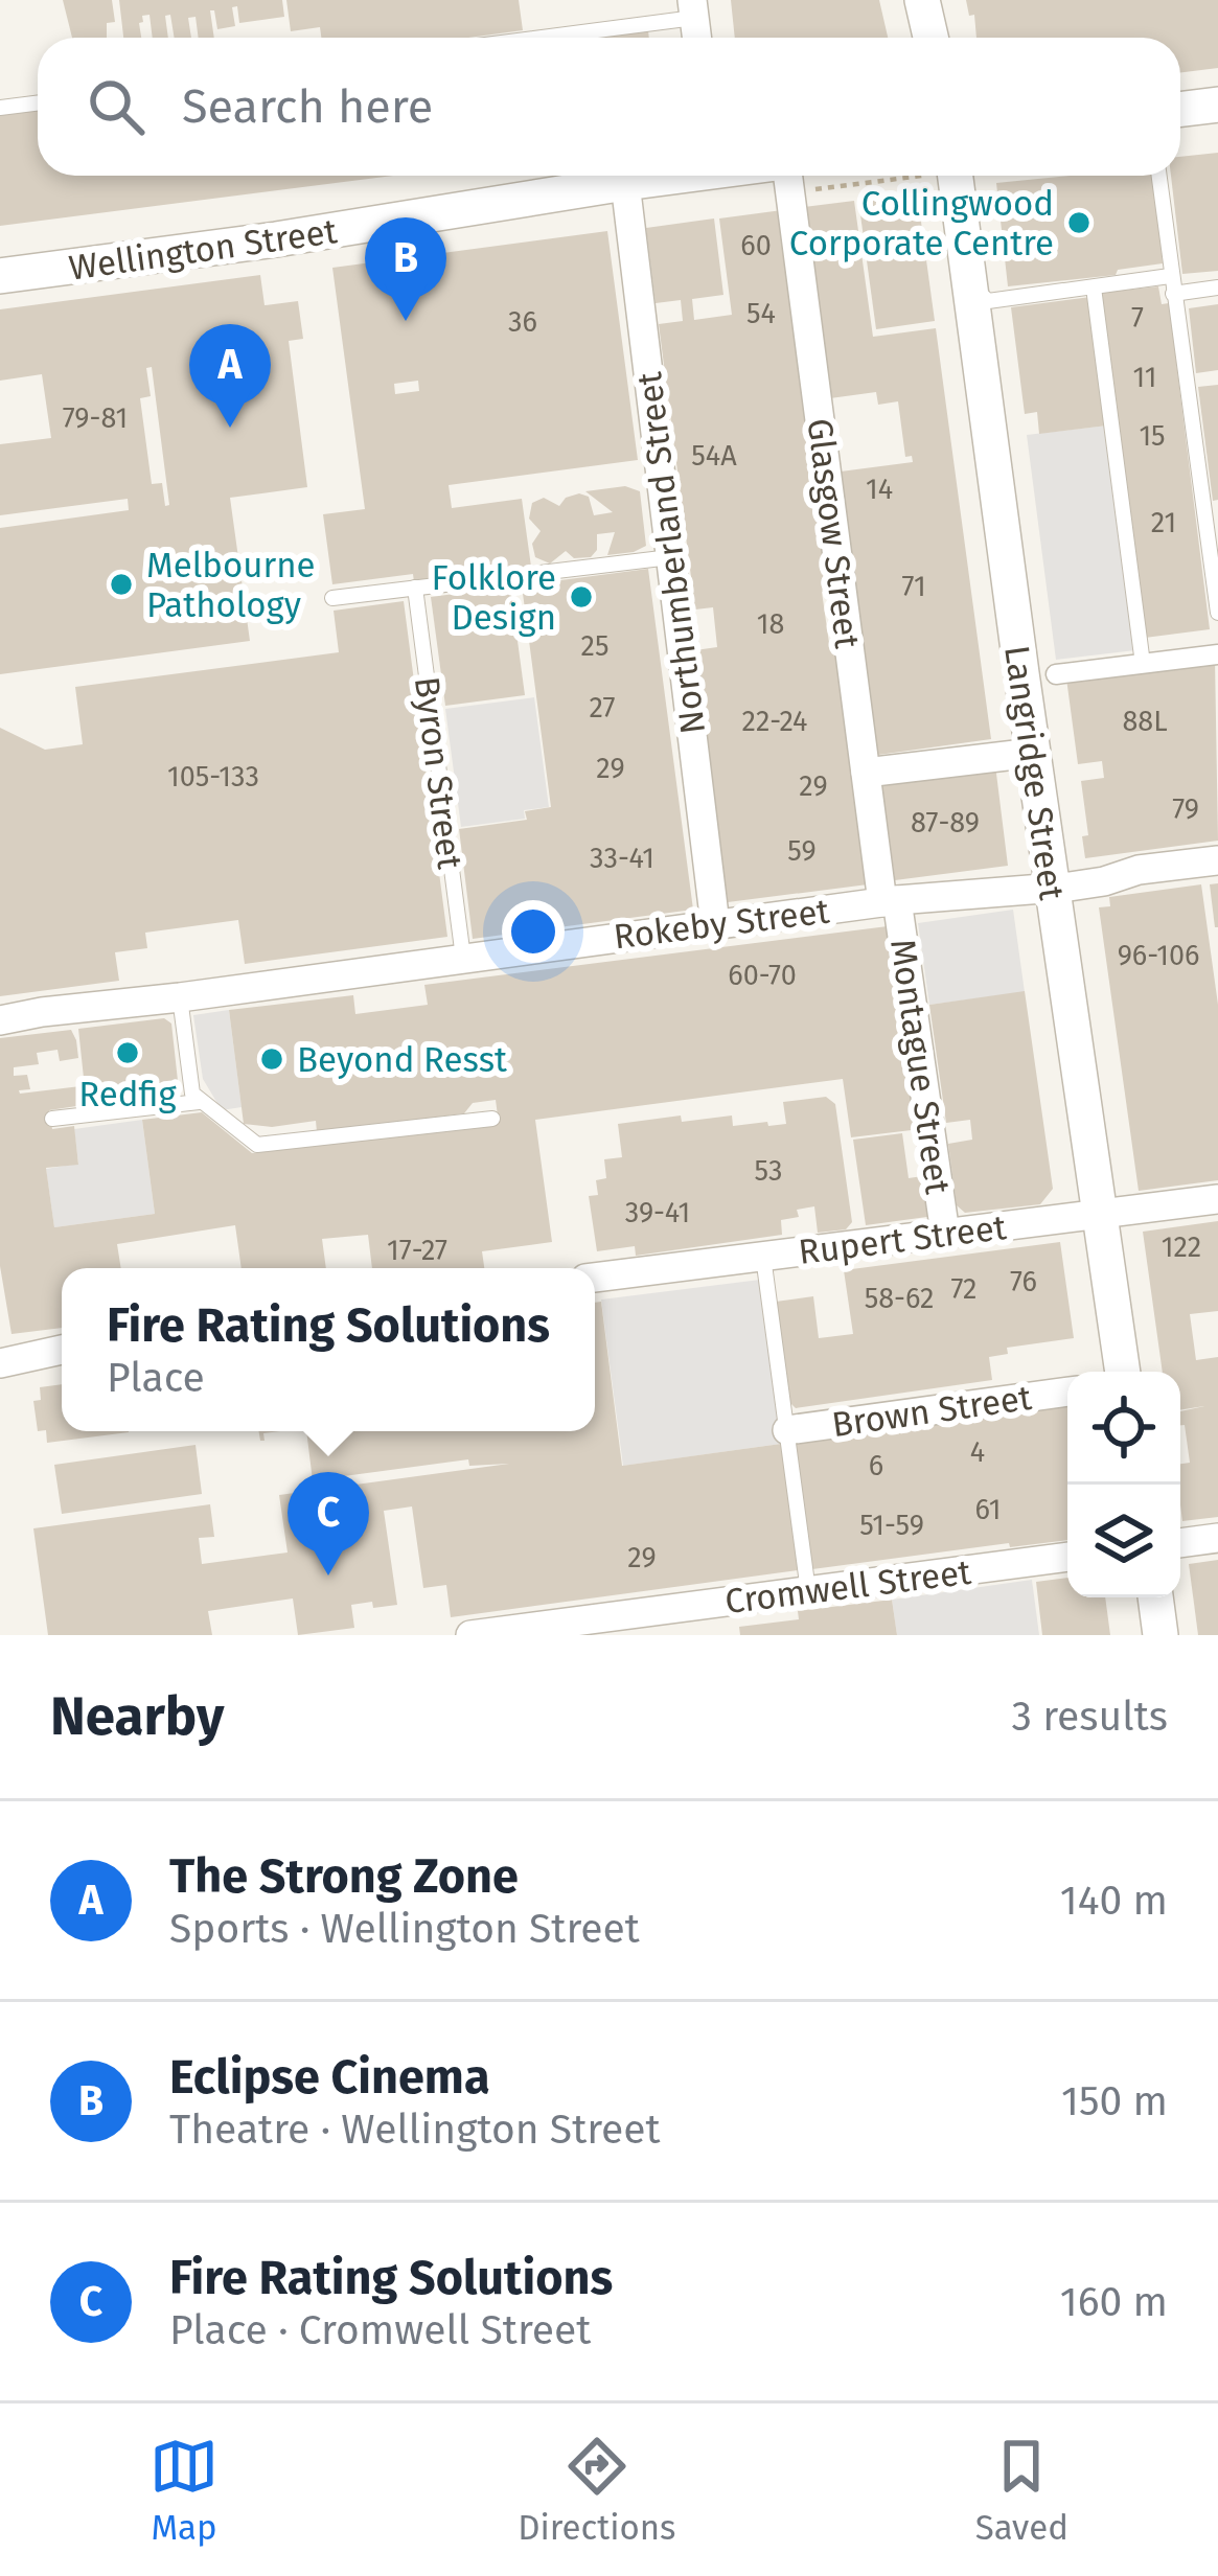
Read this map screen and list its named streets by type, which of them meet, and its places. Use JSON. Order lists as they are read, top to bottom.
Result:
{
  "streets": {
    "street": [
      "Wellington Street",
      "Glasgow Street",
      "Northumberland Street",
      "Langridge Street",
      "Rokeby Street",
      "Montague Street",
      "Rupert Street",
      "Brown Street",
      "Cromwell Street"
    ],
    "lane": ["Byron Street"]
  },
  "crossings": [
    ["Wellington Street", "Northumberland Street"],
    ["Glasgow Street", "Rokeby Street"],
    ["Glasgow Street", "Montague Street"],
    ["Northumberland Street", "Rokeby Street"],
    ["Byron Street", "Rokeby Street"],
    ["Langridge Street", "Rokeby Street"],
    ["Langridge Street", "Rupert Street"],
    ["Rokeby Street", "Montague Street"],
    ["Montague Street", "Rupert Street"]
  ],
  "places": [
    "Collingwood Corporate Centre",
    "Melbourne Pathology",
    "Folklore Design",
    "Redfig",
    "Beyond Resst"
  ],
  "house_numbers": [
    "60",
    "54",
    "7",
    "36",
    "11",
    "79-81",
    "15",
    "54A",
    "14",
    "21",
    "71",
    "18",
    "25",
    "27",
    "22-24",
    "88L",
    "29",
    "105-133",
    "29",
    "79",
    "87-89",
    "59",
    "33-41",
    "96-106",
    "60-70",
    "53",
    "39-41",
    "122",
    "17-27",
    "76",
    "72",
    "58-62",
    "4",
    "6",
    "61",
    "51-59",
    "29"
  ],
  "page": {
    "search": "Search here",
    "pins": ["B", "A", "C"],
    "popup": ["Fire Rating Solutions", "Place"],
    "heading": ["Nearby", "3 results"],
    "list": [
      {
        "mark": "A",
        "name": "The Strong Zone",
        "note": "Sports · Wellington Street",
        "value": "140 m"
      },
      {
        "mark": "B",
        "name": "Eclipse Cinema",
        "note": "Theatre · Wellington Street",
        "value": "150 m"
      },
      {
        "mark": "C",
        "name": "Fire Rating Solutions",
        "note": "Place · Cromwell Street",
        "value": "160 m"
      }
    ],
    "nav": ["Map", "Directions", "Saved"]
  }
}
